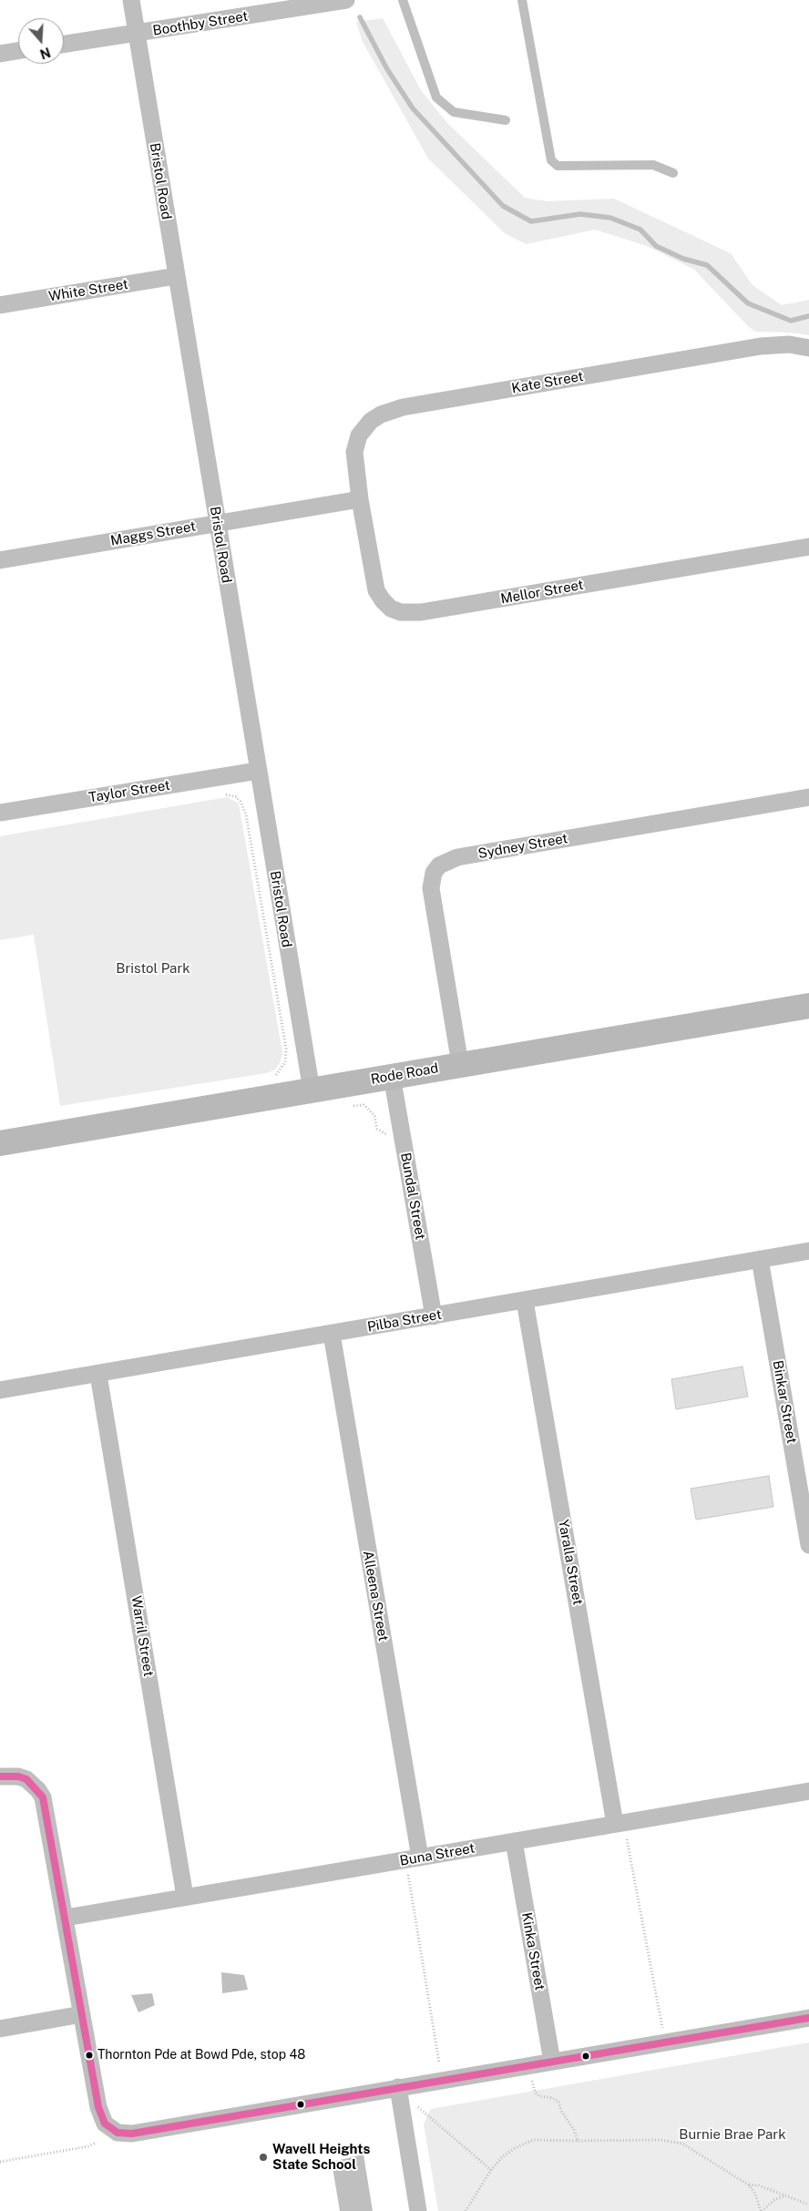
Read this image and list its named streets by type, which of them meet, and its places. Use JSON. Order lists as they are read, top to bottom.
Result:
{
  "streets": {
    "main road": ["Rode Road"],
    "street": [
      "Boothby Street",
      "Bristol Road",
      "White Street",
      "Kate Street",
      "Maggs Street",
      "Mellor Street",
      "Taylor Street",
      "Sydney Street",
      "Bundal Street",
      "Pilba Street",
      "Binkar Street",
      "Yaralla Street",
      "Alleena Street",
      "Warril Street",
      "Buna Street",
      "Kinka Street"
    ]
  },
  "crossings": [
    ["Boothby Street", "Bristol Road"],
    ["Bristol Road", "White Street"],
    ["Bristol Road", "Maggs Street"],
    ["Bristol Road", "Taylor Street"],
    ["Bristol Road", "Rode Road"],
    ["Kate Street", "Maggs Street"],
    ["Kate Street", "Mellor Street"],
    ["Maggs Street", "Mellor Street"],
    ["Sydney Street", "Rode Road"],
    ["Rode Road", "Bundal Street"],
    ["Bundal Street", "Pilba Street"],
    ["Pilba Street", "Binkar Street"],
    ["Pilba Street", "Yaralla Street"],
    ["Pilba Street", "Alleena Street"],
    ["Pilba Street", "Warril Street"],
    ["Yaralla Street", "Buna Street"],
    ["Alleena Street", "Buna Street"],
    ["Warril Street", "Buna Street"],
    ["Buna Street", "Kinka Street"]
  ],
  "parks": ["Bristol Park", "Burnie Brae Park"],
  "places": ["Thornton Pde at Bowd Pde, stop 48", "Wavell Heights State School"],
  "north": "bottom"
}
